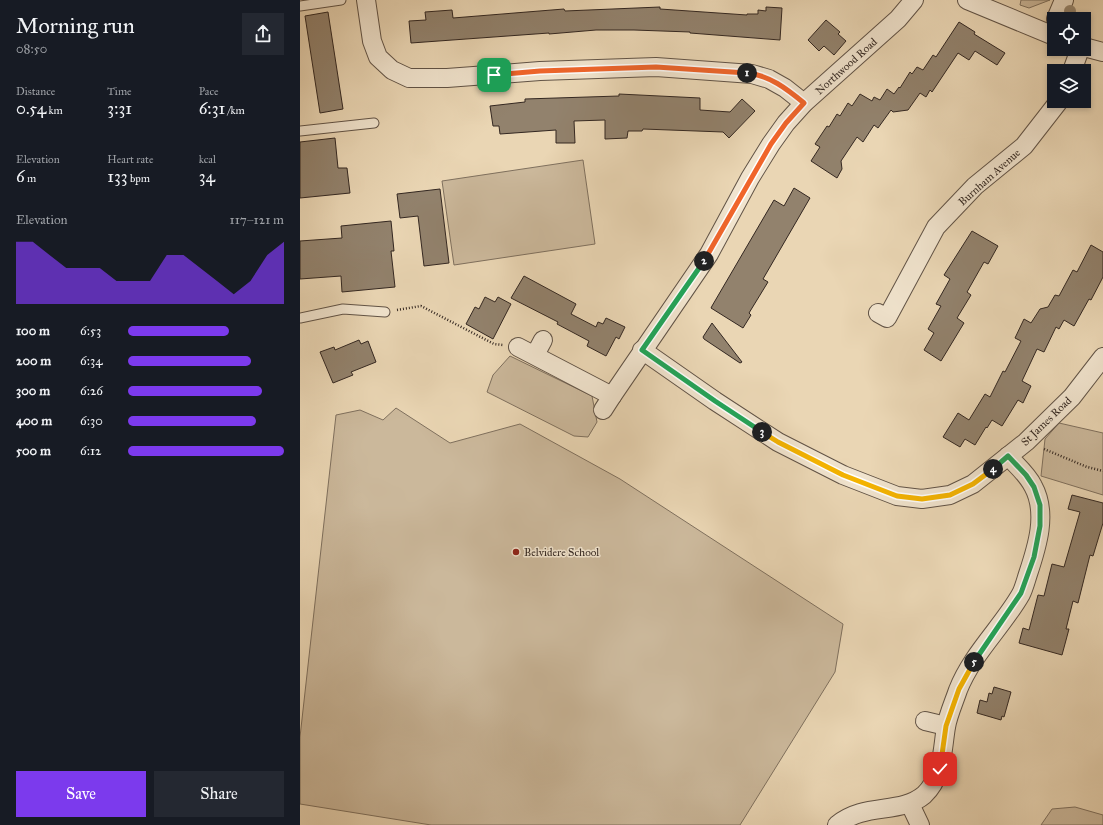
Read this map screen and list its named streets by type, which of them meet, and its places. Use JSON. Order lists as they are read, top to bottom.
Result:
{
  "streets": {
    "street": ["Northwood Road", "Burnham Avenue", "St James Road"]
  },
  "crossings": [
    ["Northwood Road", "St James Road"]
  ],
  "places": ["Belvidere School"],
  "page": {
    "heading": ["Morning run", "08:50"],
    "pins": [
      "1",
      "2",
      "3",
      "4",
      "5"
    ],
    "stats": [
      ["Distance", "0.54 km"],
      ["Time", "3:31"],
      ["Pace", "6:31 /km"],
      ["Elevation", "6 m"],
      ["Heart rate", "133 bpm"],
      ["kcal", "34"]
    ],
    "chart": ["Elevation", "117–121 m"],
    "list": [
      {
        "name": "100 m",
        "note": "6:53"
      },
      {
        "name": "200 m",
        "note": "6:34"
      },
      {
        "name": "300 m",
        "note": "6:26"
      },
      {
        "name": "400 m",
        "note": "6:30"
      },
      {
        "name": "500 m",
        "note": "6:12"
      }
    ],
    "buttons": ["Save", "Share"]
  }
}
